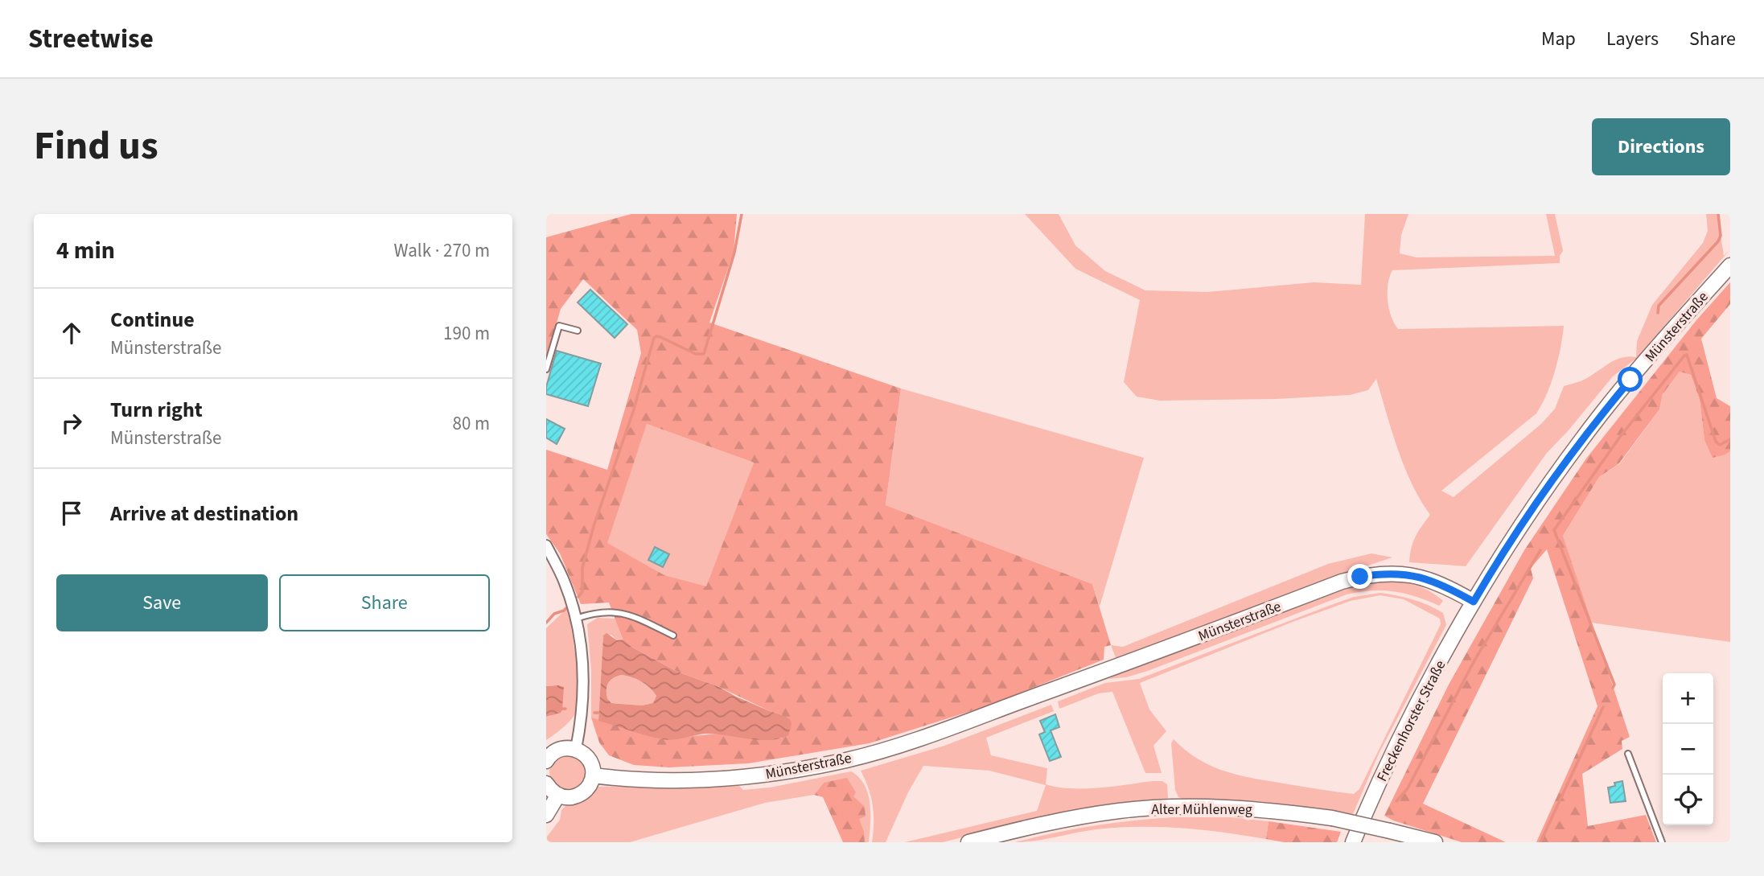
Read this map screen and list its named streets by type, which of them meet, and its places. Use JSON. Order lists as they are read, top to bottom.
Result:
{
  "streets": {
    "main road": ["Münsterstraße", "Freckenhorster Straße", "Alter Mühlenweg"]
  },
  "crossings": [
    ["Münsterstraße", "Freckenhorster Straße"]
  ],
  "page": {
    "header": "Streetwise",
    "nav": ["Map", "Layers", "Share"],
    "title": "Find us",
    "buttons": [
      "Directions",
      ["Save", "Share"]
    ],
    "heading": ["4 min", "Walk · 270 m"],
    "list": [
      ["Continue", "Münsterstraße", "190 m"],
      ["Turn right", "Münsterstraße", "80 m"],
      "Arrive at destination"
    ],
    "map_buttons": ["+", "−"]
  }
}
